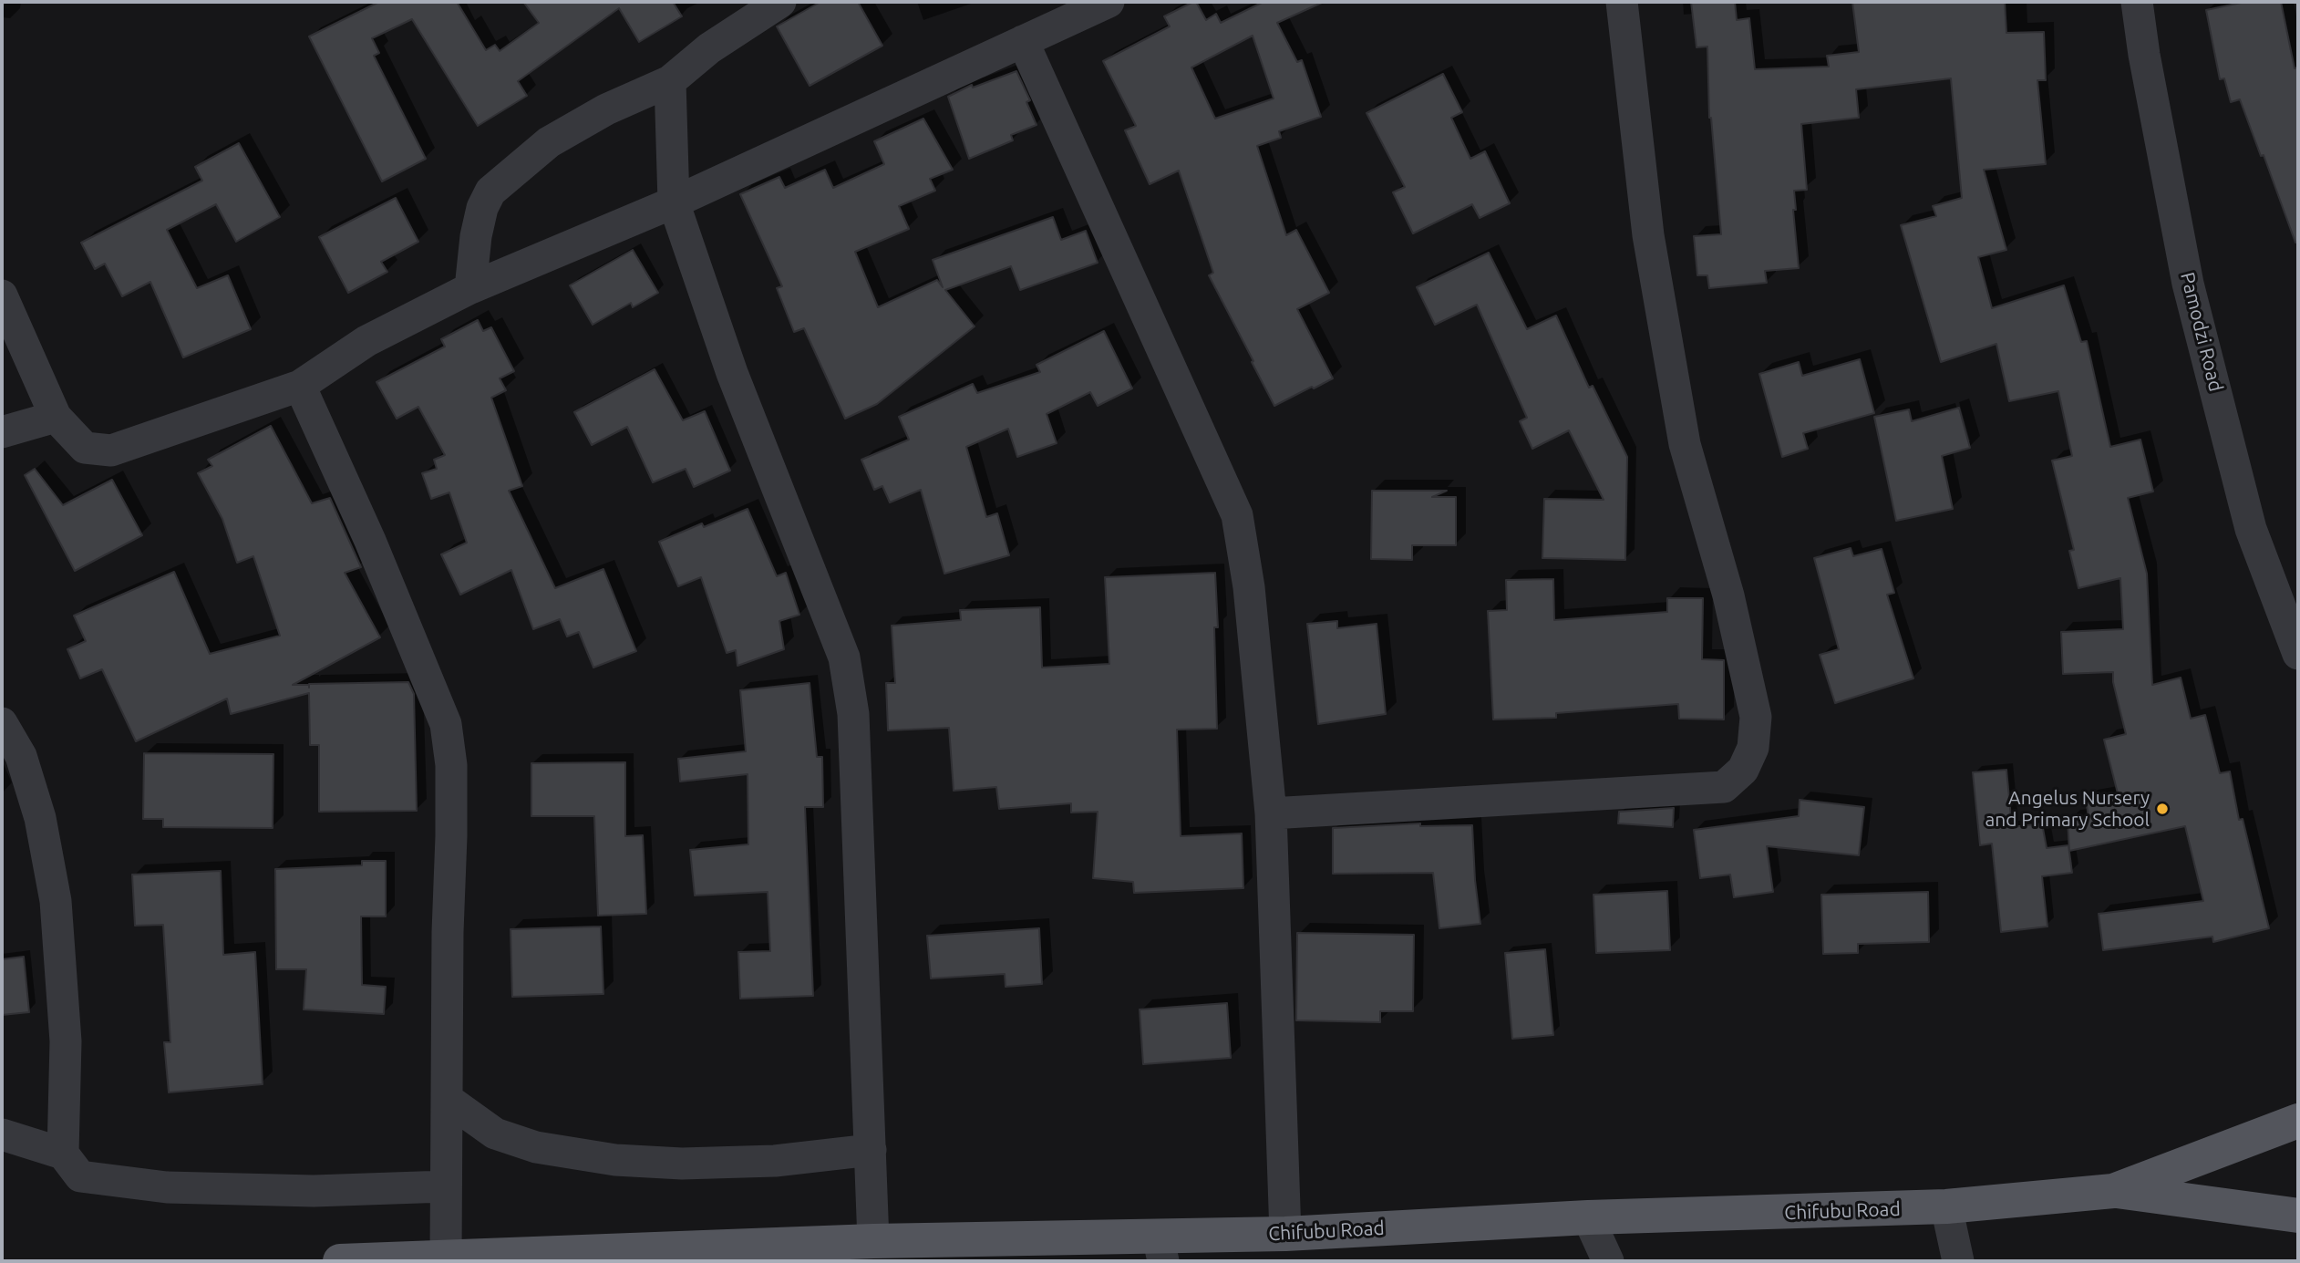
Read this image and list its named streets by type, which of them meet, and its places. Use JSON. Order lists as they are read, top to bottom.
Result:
{
  "streets": {
    "main road": ["Chifubu Road"],
    "street": ["Pamodzi Road"]
  },
  "places": ["Angelus Nursery and Primary School"]
}
